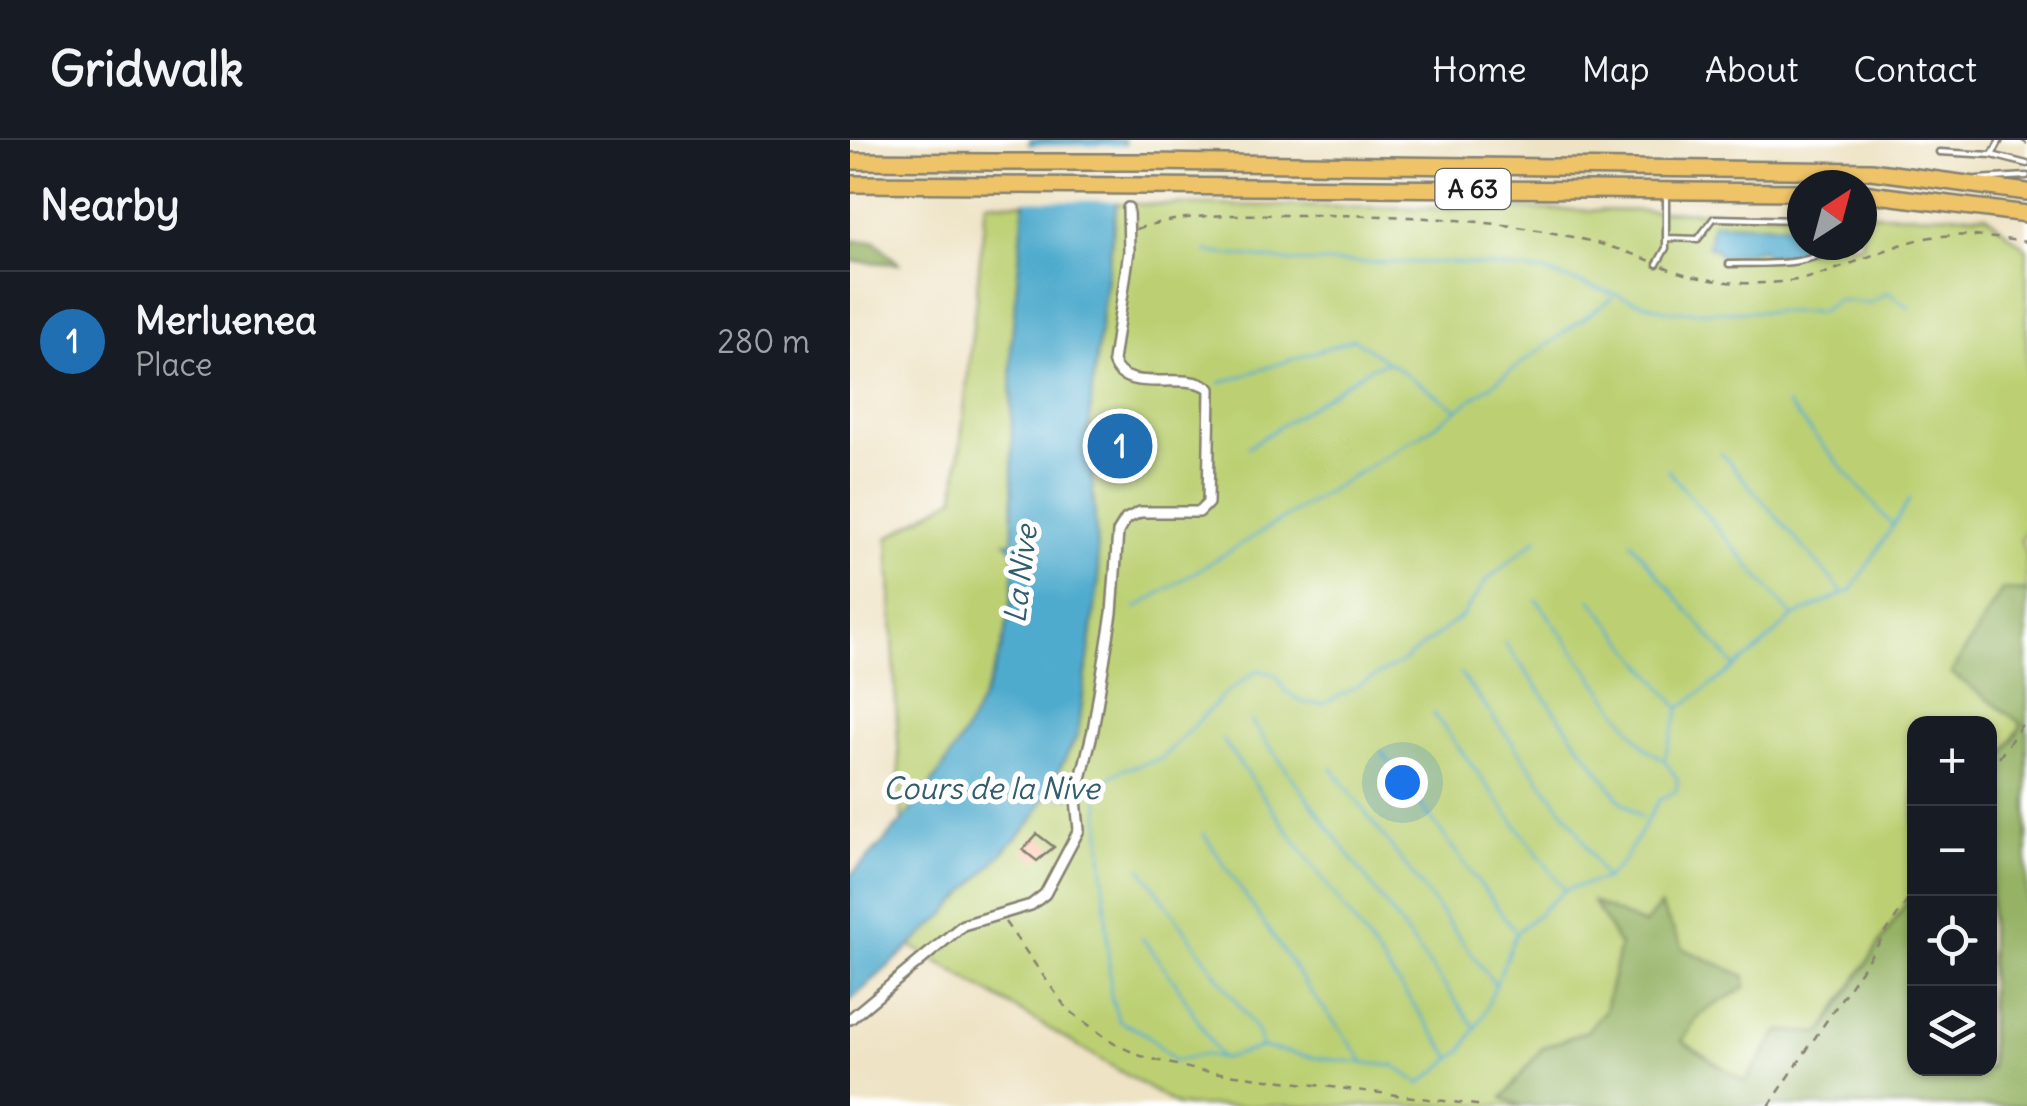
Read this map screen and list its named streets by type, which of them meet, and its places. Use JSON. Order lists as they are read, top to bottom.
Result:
{
  "streets": {
    "highway": ["A 63"]
  },
  "water": ["La Nive", "Cours de la Nive"],
  "north": "top right",
  "page": {
    "header": "Gridwalk",
    "nav": [
      "Home",
      "Map",
      "About",
      "Contact"
    ],
    "heading": "Nearby",
    "list": [
      {
        "mark": "1",
        "name": "Merluenea",
        "note": "Place",
        "value": "280 m"
      }
    ],
    "pins": "1",
    "map_buttons": ["+", "−"]
  }
}
